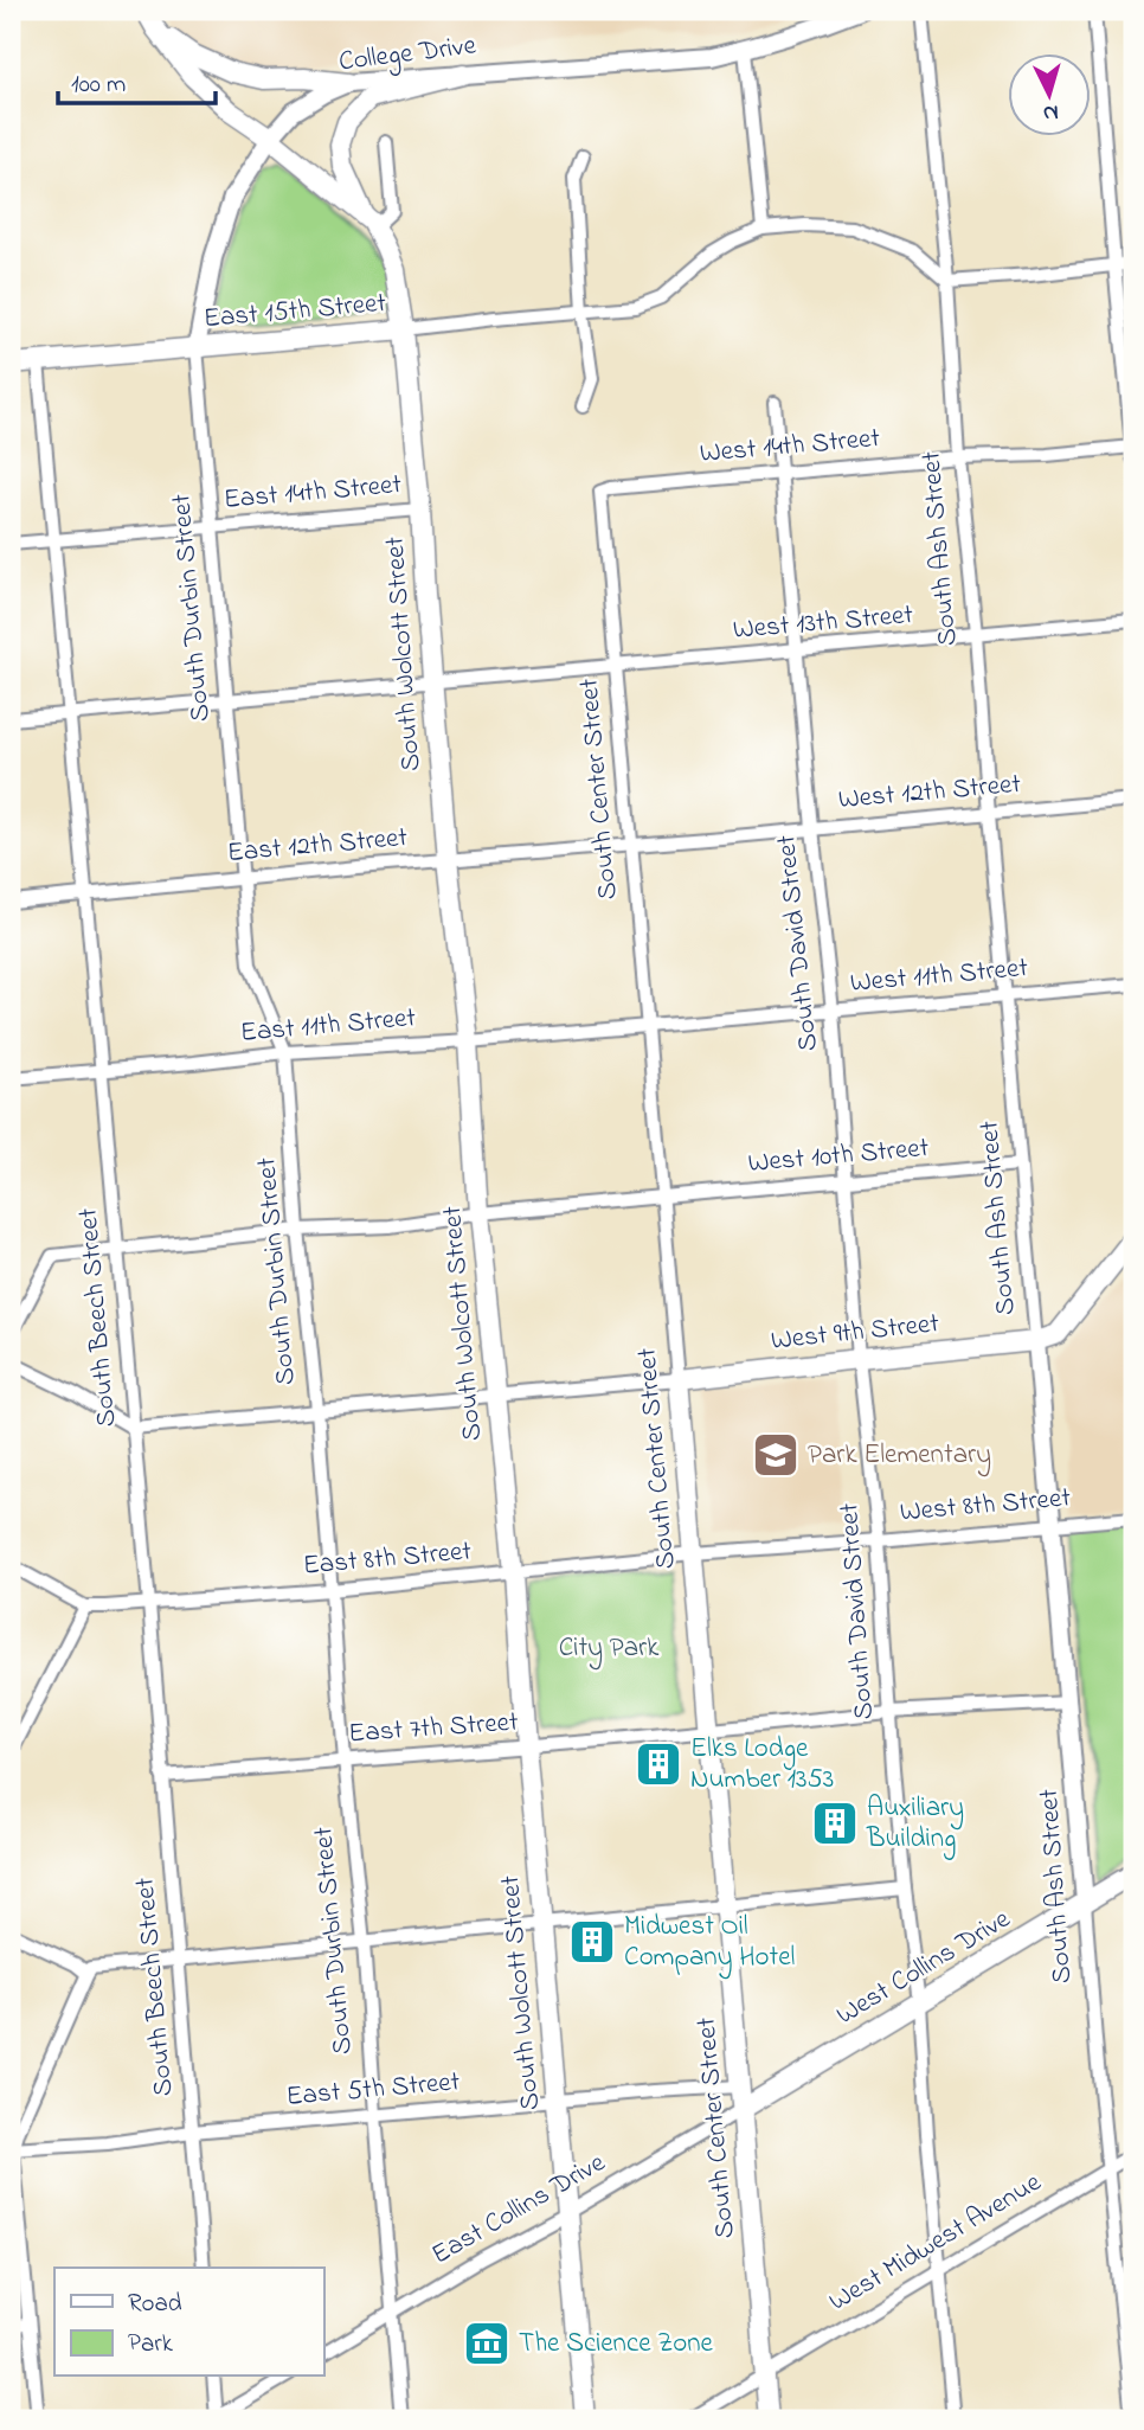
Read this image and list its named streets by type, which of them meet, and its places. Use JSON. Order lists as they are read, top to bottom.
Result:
{
  "streets": {
    "main road": [
      "East 15th Street",
      "South Wolcott Street",
      "South Center Street",
      "West 9th Street",
      "West Collins Drive"
    ],
    "street": [
      "College Drive",
      "West 14th Street",
      "East 14th Street",
      "South Ash Street",
      "South Durbin Street",
      "West 13th Street",
      "West 12th Street",
      "East 12th Street",
      "South David Street",
      "West 11th Street",
      "East 11th Street",
      "West 10th Street",
      "South Beech Street",
      "West 8th Street",
      "East 8th Street",
      "East 7th Street",
      "East 5th Street",
      "East Collins Drive",
      "West Midwest Avenue"
    ]
  },
  "crossings": [
    ["College Drive", "South Durbin Street"],
    ["College Drive", "South Wolcott Street"],
    ["East 15th Street", "South Durbin Street"],
    ["East 15th Street", "South Wolcott Street"],
    ["East 15th Street", "South Beech Street"],
    ["West 14th Street", "South Ash Street"],
    ["West 14th Street", "South Center Street"],
    ["West 14th Street", "South David Street"],
    ["East 14th Street", "South Durbin Street"],
    ["East 14th Street", "South Wolcott Street"],
    ["East 14th Street", "South Beech Street"],
    ["South Ash Street", "West 13th Street"],
    ["South Ash Street", "West 12th Street"],
    ["South Ash Street", "West 11th Street"],
    ["South Ash Street", "West 10th Street"],
    ["South Ash Street", "West 9th Street"],
    ["South Ash Street", "West 8th Street"],
    ["South Ash Street", "East 7th Street"],
    ["South Ash Street", "West Collins Drive"],
    ["South Ash Street", "West Midwest Avenue"],
    ["South Durbin Street", "West 13th Street"],
    ["South Durbin Street", "South Wolcott Street"],
    ["South Durbin Street", "East 12th Street"],
    ["South Durbin Street", "East 11th Street"],
    ["South Durbin Street", "West 10th Street"],
    ["South Durbin Street", "East 8th Street"],
    ["South Durbin Street", "East 7th Street"],
    ["South Durbin Street", "East 5th Street"],
    ["South Durbin Street", "East Collins Drive"],
    ["West 13th Street", "South Wolcott Street"],
    ["West 13th Street", "South Center Street"],
    ["West 13th Street", "South David Street"],
    ["West 13th Street", "South Beech Street"],
    ["South Wolcott Street", "East 12th Street"],
    ["South Wolcott Street", "East 11th Street"],
    ["South Wolcott Street", "West 10th Street"],
    ["South Wolcott Street", "East 8th Street"],
    ["South Wolcott Street", "East 7th Street"],
    ["South Wolcott Street", "East 5th Street"],
    ["South Wolcott Street", "East Collins Drive"],
    ["South Center Street", "West 12th Street"],
    ["South Center Street", "East 12th Street"],
    ["South Center Street", "West 11th Street"],
    ["South Center Street", "East 11th Street"],
    ["South Center Street", "West 10th Street"],
    ["South Center Street", "West 9th Street"],
    ["South Center Street", "West 8th Street"],
    ["South Center Street", "East 8th Street"],
    ["South Center Street", "East 7th Street"],
    ["South Center Street", "West Collins Drive"],
    ["South Center Street", "East 5th Street"],
    ["South Center Street", "East Collins Drive"],
    ["South Center Street", "West Midwest Avenue"],
    ["West 12th Street", "East 12th Street"],
    ["West 12th Street", "South David Street"],
    ["East 12th Street", "South Beech Street"],
    ["South David Street", "West 11th Street"],
    ["South David Street", "West 10th Street"],
    ["South David Street", "West 9th Street"],
    ["South David Street", "West 8th Street"],
    ["South David Street", "East 7th Street"],
    ["South David Street", "West Collins Drive"],
    ["South David Street", "West Midwest Avenue"],
    ["West 11th Street", "East 11th Street"],
    ["East 11th Street", "South Beech Street"],
    ["West 10th Street", "South Beech Street"],
    ["South Beech Street", "East 8th Street"],
    ["South Beech Street", "East 7th Street"],
    ["South Beech Street", "East 5th Street"],
    ["West 8th Street", "East 8th Street"],
    ["West Collins Drive", "East Collins Drive"]
  ],
  "parks": ["City Park"],
  "places": {
    "school or university": ["Park Elementary"],
    "building": ["Elks Lodge Number 1353", "Auxiliary Building", "Midwest Oil Company Hotel"],
    "museum": ["The Science Zone"]
  },
  "legend": ["Road", "Park"],
  "scale_bar": "100 m",
  "north": "bottom"
}
